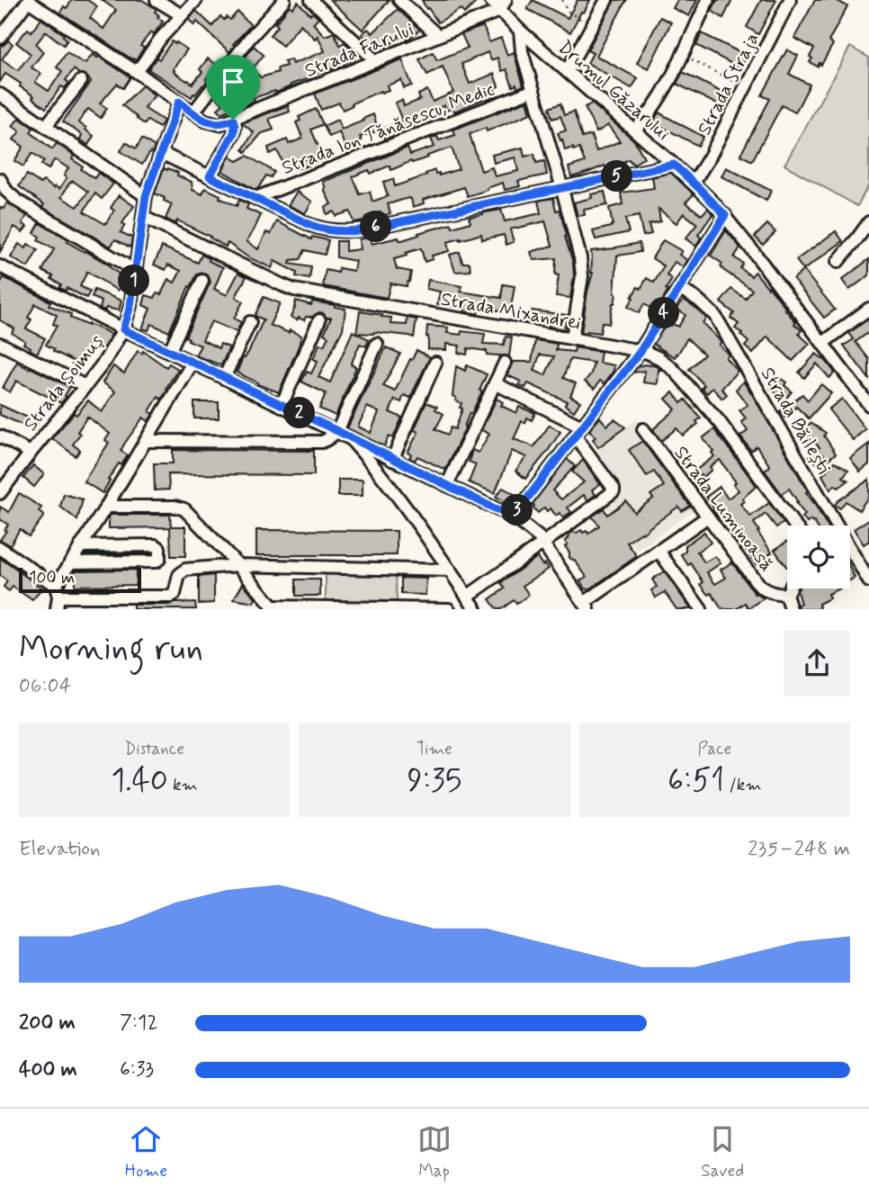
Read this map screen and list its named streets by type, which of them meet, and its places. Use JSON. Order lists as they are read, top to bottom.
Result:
{
  "streets": {
    "street": [
      "Strada Farului",
      "Strada Straja",
      "Drumul Găzarului",
      "Strada Ion Tănăsescu, Medic",
      "Strada Mixandrei",
      "Strada Șoimuș",
      "Strada Băilești",
      "Strada Luminoasă"
    ]
  },
  "crossings": [
    ["Strada Farului", "Drumul Găzarului"],
    ["Strada Farului", "Strada Șoimuș"],
    ["Strada Straja", "Drumul Găzarului"],
    ["Strada Mixandrei", "Strada Șoimuș"]
  ],
  "scale_bar": "100 m",
  "page": {
    "pins": [
      "5",
      "6",
      "1",
      "4",
      "2",
      "3"
    ],
    "scale": "100 m",
    "heading": ["Morning run", "06:04"],
    "stats": [
      ["Distance", "1.40 km"],
      ["Time", "9:35"],
      ["Pace", "6:51 /km"]
    ],
    "chart": ["Elevation", "235–248 m"],
    "list": [
      {
        "name": "200 m",
        "note": "7:12"
      },
      {
        "name": "400 m",
        "note": "6:33"
      }
    ],
    "tabs": ["Home", "Map", "Saved"]
  }
}
